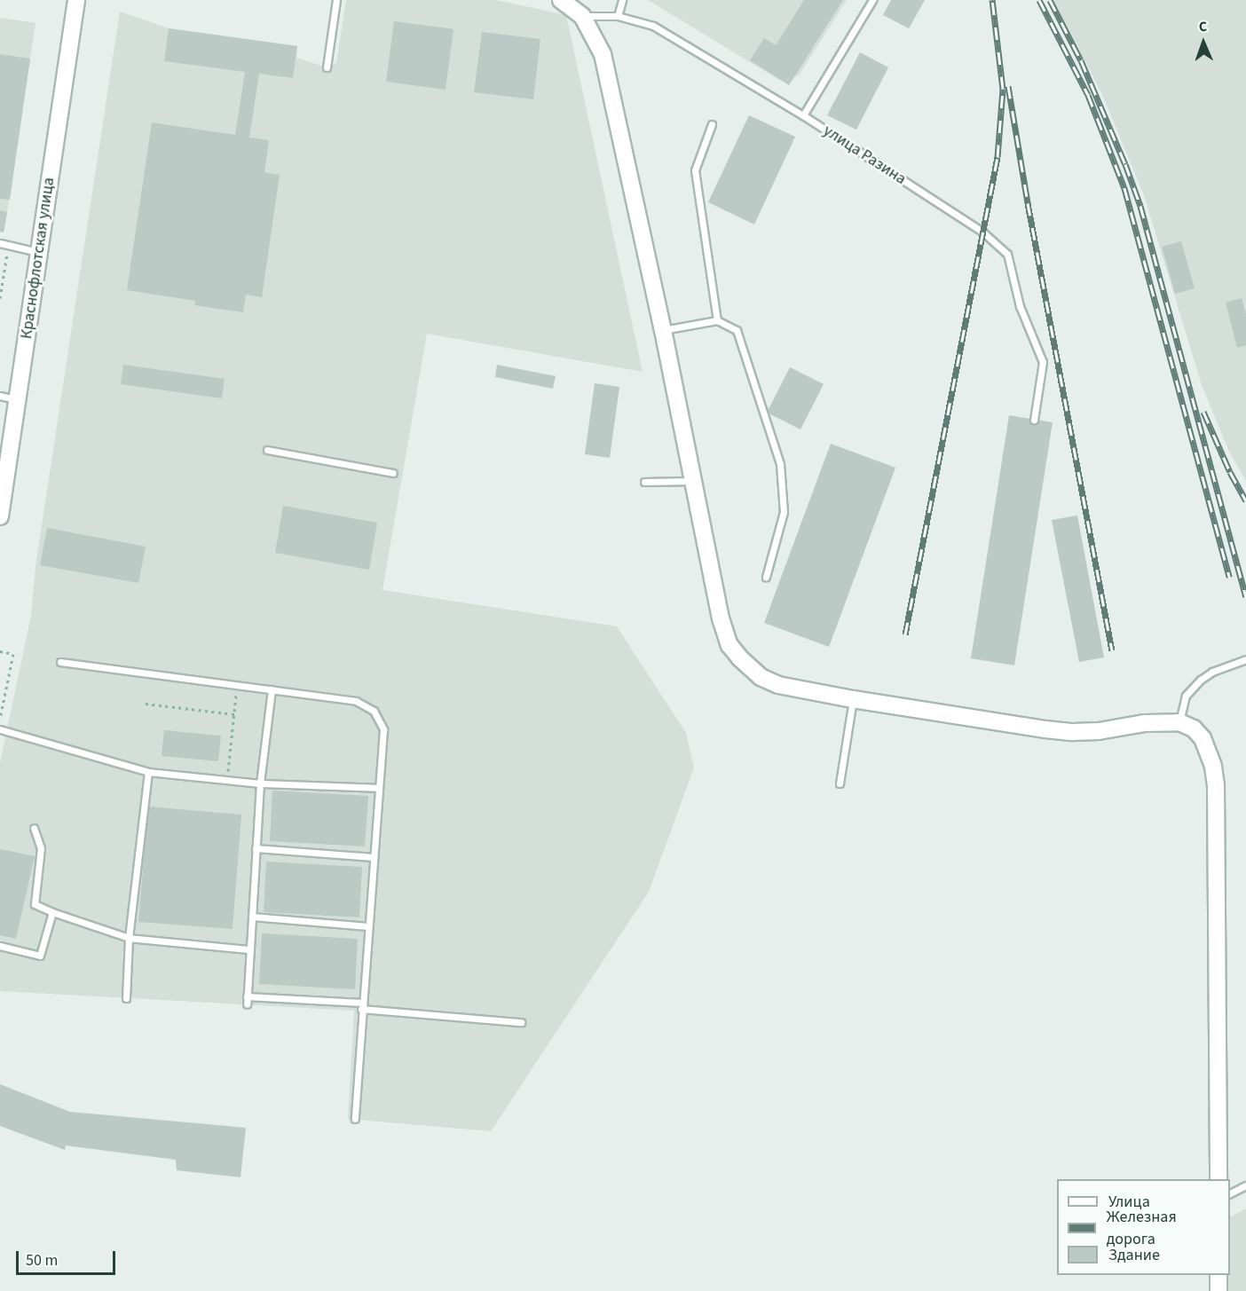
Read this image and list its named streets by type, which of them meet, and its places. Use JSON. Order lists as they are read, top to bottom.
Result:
{
  "streets": {
    "street": ["Краснофлотская улица"],
    "lane": ["улица Разина"]
  },
  "legend": ["Улица", "Железная дорога", "Здание"],
  "scale_bar": "50 m",
  "north": "top"
}
